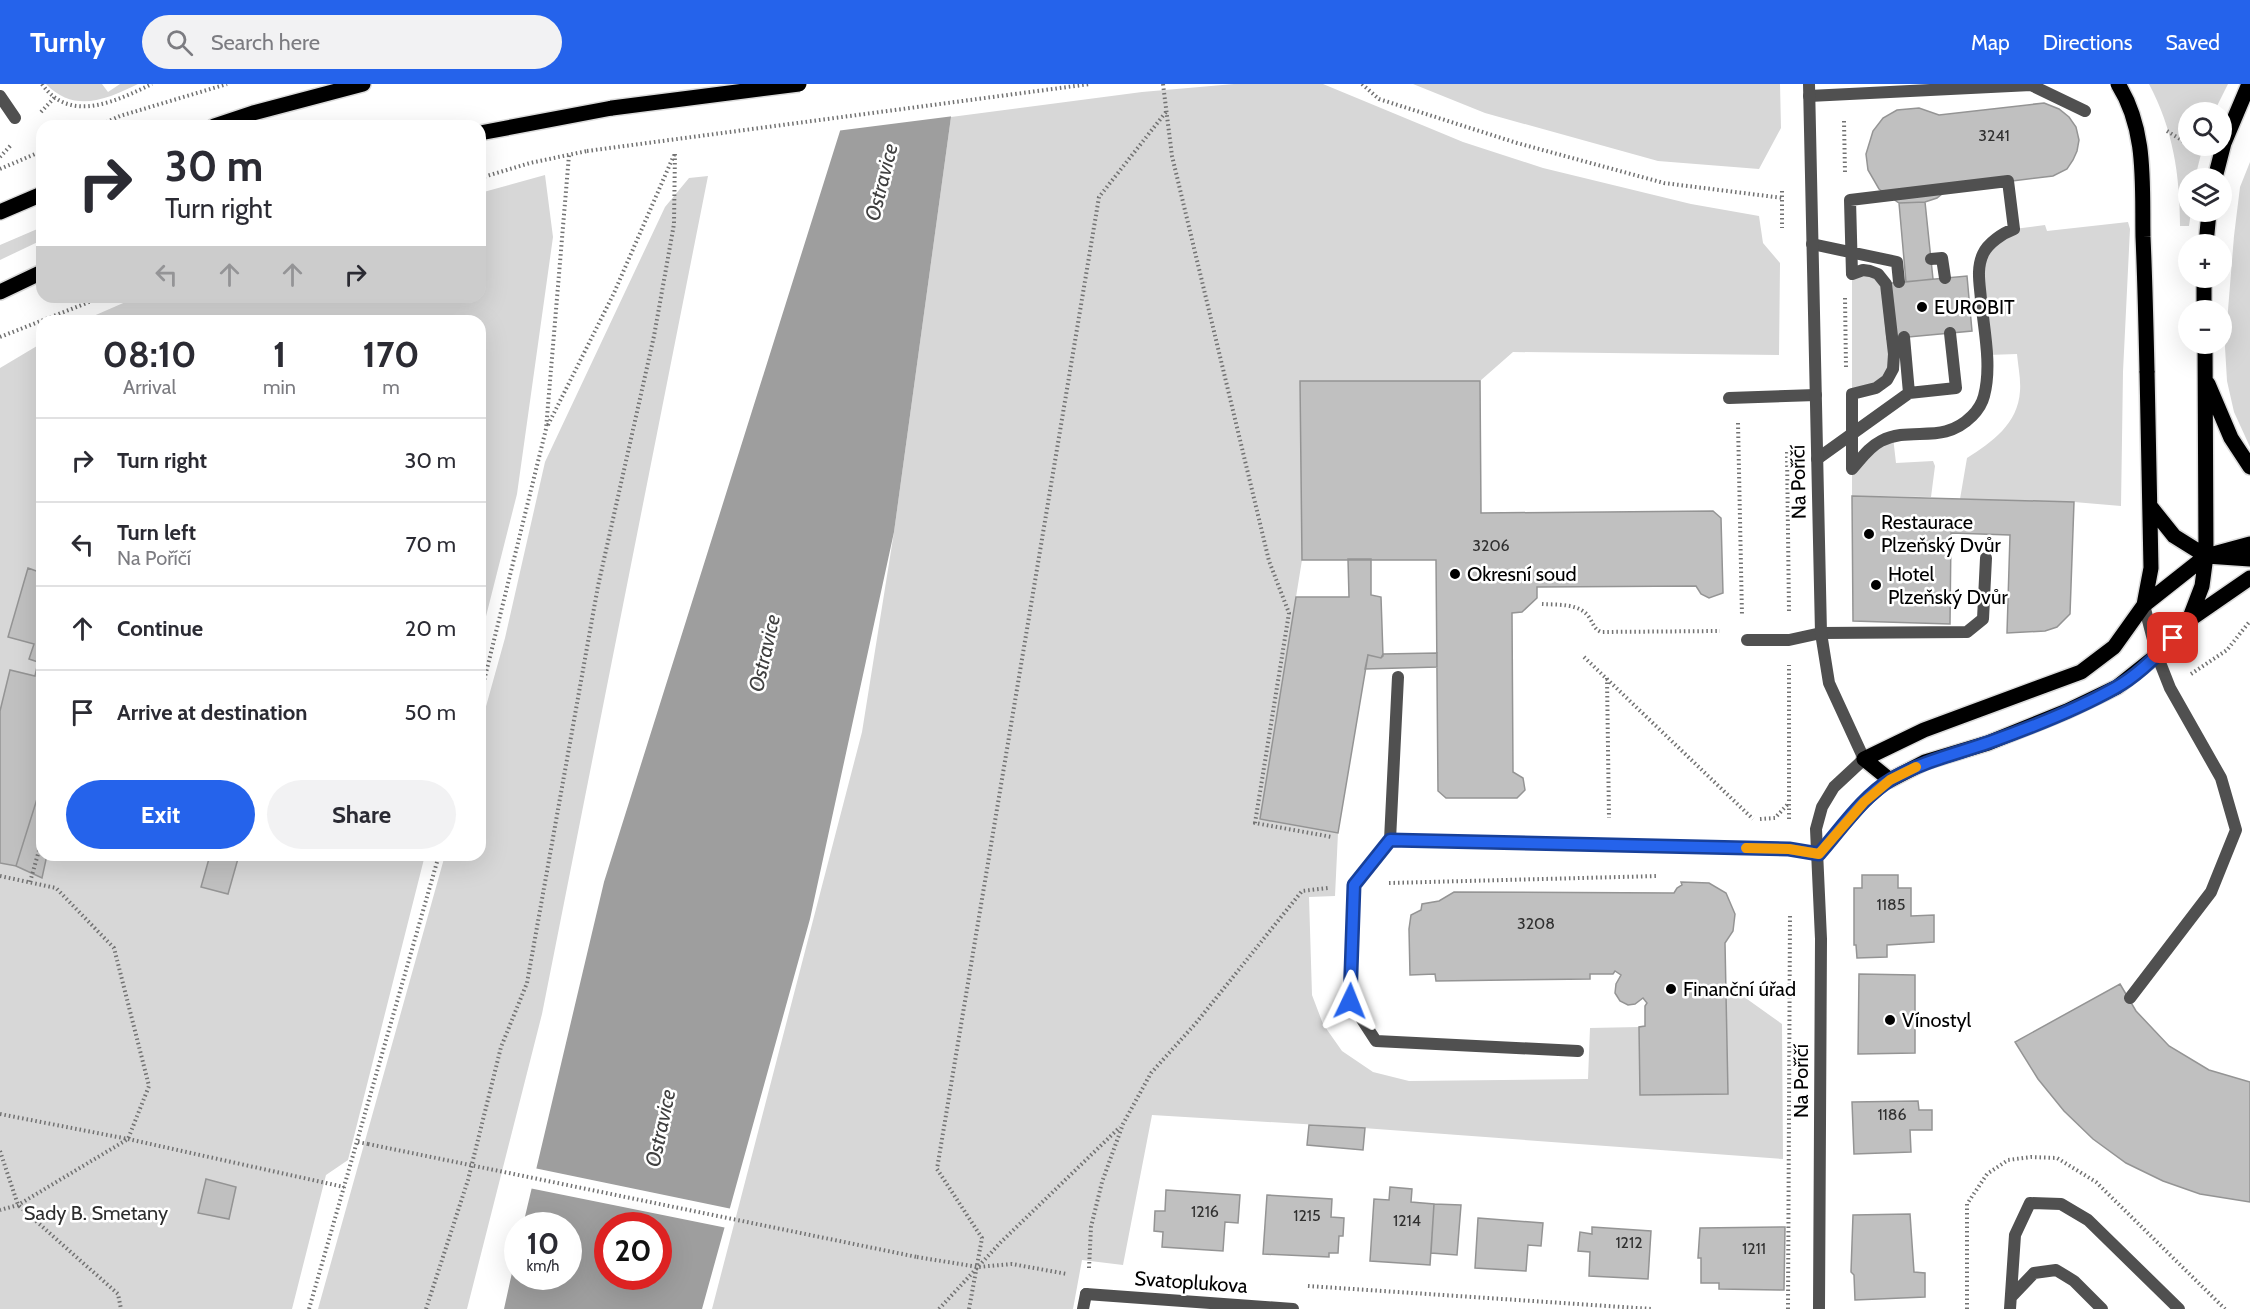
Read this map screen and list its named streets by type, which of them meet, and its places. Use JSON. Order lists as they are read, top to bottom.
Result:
{
  "streets": {
    "street": ["Na Poříčí", "Svatoplukova"]
  },
  "water": ["Ostravice"],
  "parks": ["Sady B. Smetany"],
  "places": [
    "EUROBIT",
    "Restaurace Plzeňský Dvůr",
    "Okresní soud",
    "Hotel Plzeňský Dvůr",
    "Finanční úřad",
    "Vínostyl"
  ],
  "house_numbers": [
    "3241",
    "3206",
    "1185",
    "3208",
    "1186",
    "1216",
    "1215",
    "1214",
    "1212",
    "1211"
  ],
  "page": {
    "header": "Turnly",
    "search": "Search here",
    "nav": ["Map", "Directions", "Saved"],
    "map_buttons": ["+", "−"],
    "turn": ["30 m", "Turn right"],
    "eta": [
      "08:10",
      "Arrival",
      "1",
      "min",
      "170",
      "m"
    ],
    "list": [
      {
        "name": "Turn right",
        "value": "30 m"
      },
      {
        "name": "Turn left",
        "note": "Na Poříčí",
        "value": "70 m"
      },
      {
        "name": "Continue",
        "value": "20 m"
      },
      {
        "name": "Arrive at destination",
        "value": "50 m"
      }
    ],
    "buttons": ["Exit", "Share"],
    "speed": "10 km/h",
    "limit": "20"
  }
}
